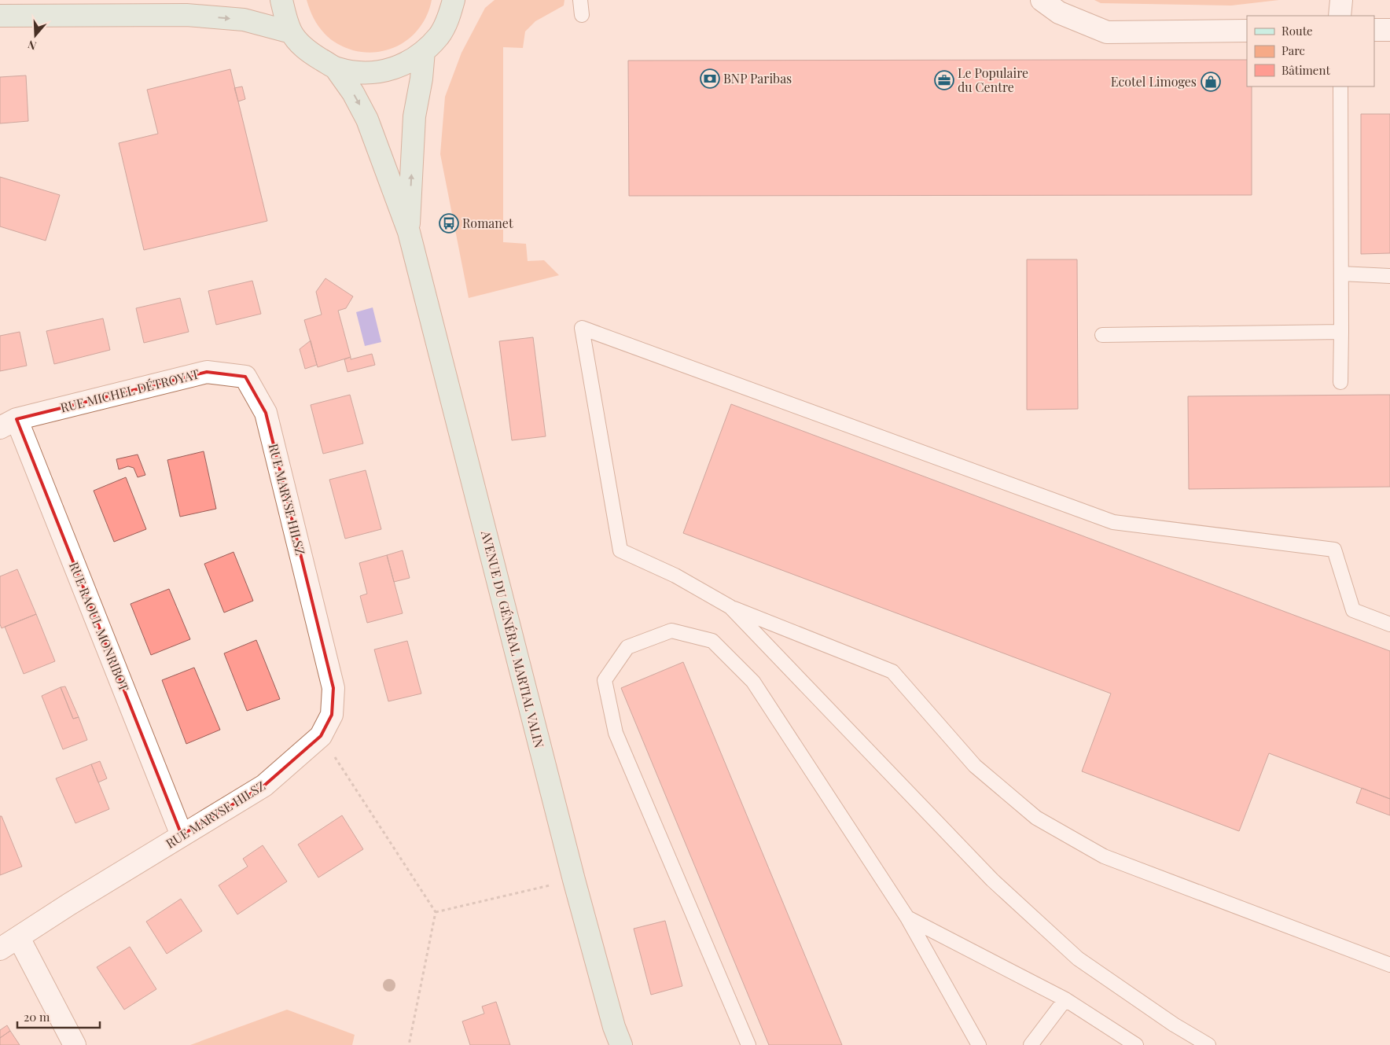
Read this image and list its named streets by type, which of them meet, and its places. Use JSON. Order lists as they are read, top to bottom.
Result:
{
  "streets": {
    "main road": ["AVENUE DU GÉNÉRAL MARTIAL VALIN"],
    "street": ["RUE MICHEL DÉTROYAT", "RUE MARYSE HILSZ", "RUE RAOUL MONRIBOT"]
  },
  "crossings": [
    ["RUE MICHEL DÉTROYAT", "RUE MARYSE HILSZ"],
    ["RUE MICHEL DÉTROYAT", "RUE RAOUL MONRIBOT"],
    ["RUE MARYSE HILSZ", "RUE RAOUL MONRIBOT"]
  ],
  "places": {
    "bank": ["BNP Paribas"],
    "office": ["Le Populaire du Centre"],
    "shop": ["Ecotel Limoges"],
    "bus stop": ["Romanet"]
  },
  "legend": ["Route", "Parc", "Bâtiment"],
  "scale_bar": "20 m",
  "north": "bottom"
}
